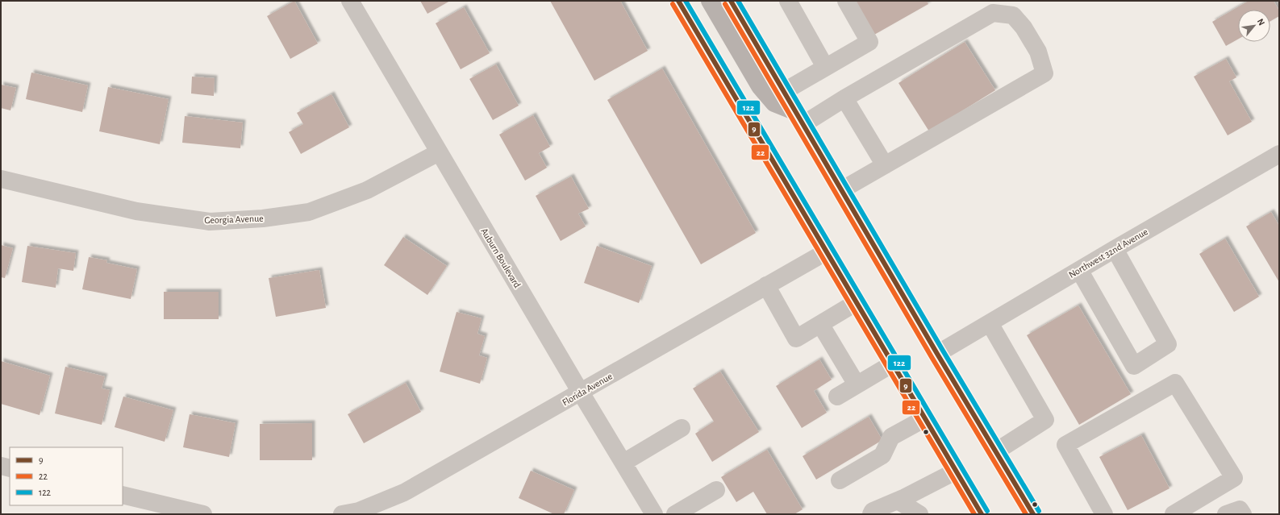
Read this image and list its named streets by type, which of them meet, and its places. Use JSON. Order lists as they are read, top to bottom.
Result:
{
  "streets": {
    "street": [
      "Georgia Avenue",
      "Northwest 32nd Avenue",
      "Auburn Boulevard",
      "Florida Avenue"
    ]
  },
  "crossings": [
    ["Georgia Avenue", "Auburn Boulevard"],
    ["Auburn Boulevard", "Florida Avenue"]
  ],
  "lines": ["transit line 9", "transit line 122", "transit line 22"],
  "legend": ["9", "22", "122"],
  "north": "top right"
}
